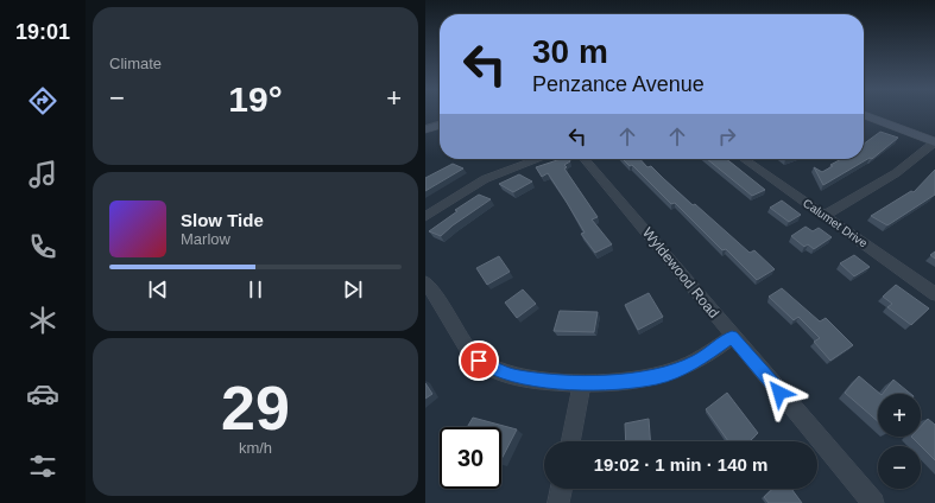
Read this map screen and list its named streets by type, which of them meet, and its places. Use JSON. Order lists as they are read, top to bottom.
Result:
{
  "streets": {
    "street": ["Calumet Drive", "Wyldewood Road"]
  },
  "page": {
    "tabs": "19:01",
    "tile": [
      "Climate",
      ["29", "km/h"]
    ],
    "turn": ["30 m", "Penzance Avenue"],
    "heat": ["−", "19°", "+"],
    "song": ["Slow Tide", "Marlow"],
    "map_buttons": ["+", "−"],
    "limit": "30",
    "trip": "19:02 · 1 min · 140 m"
  }
}
